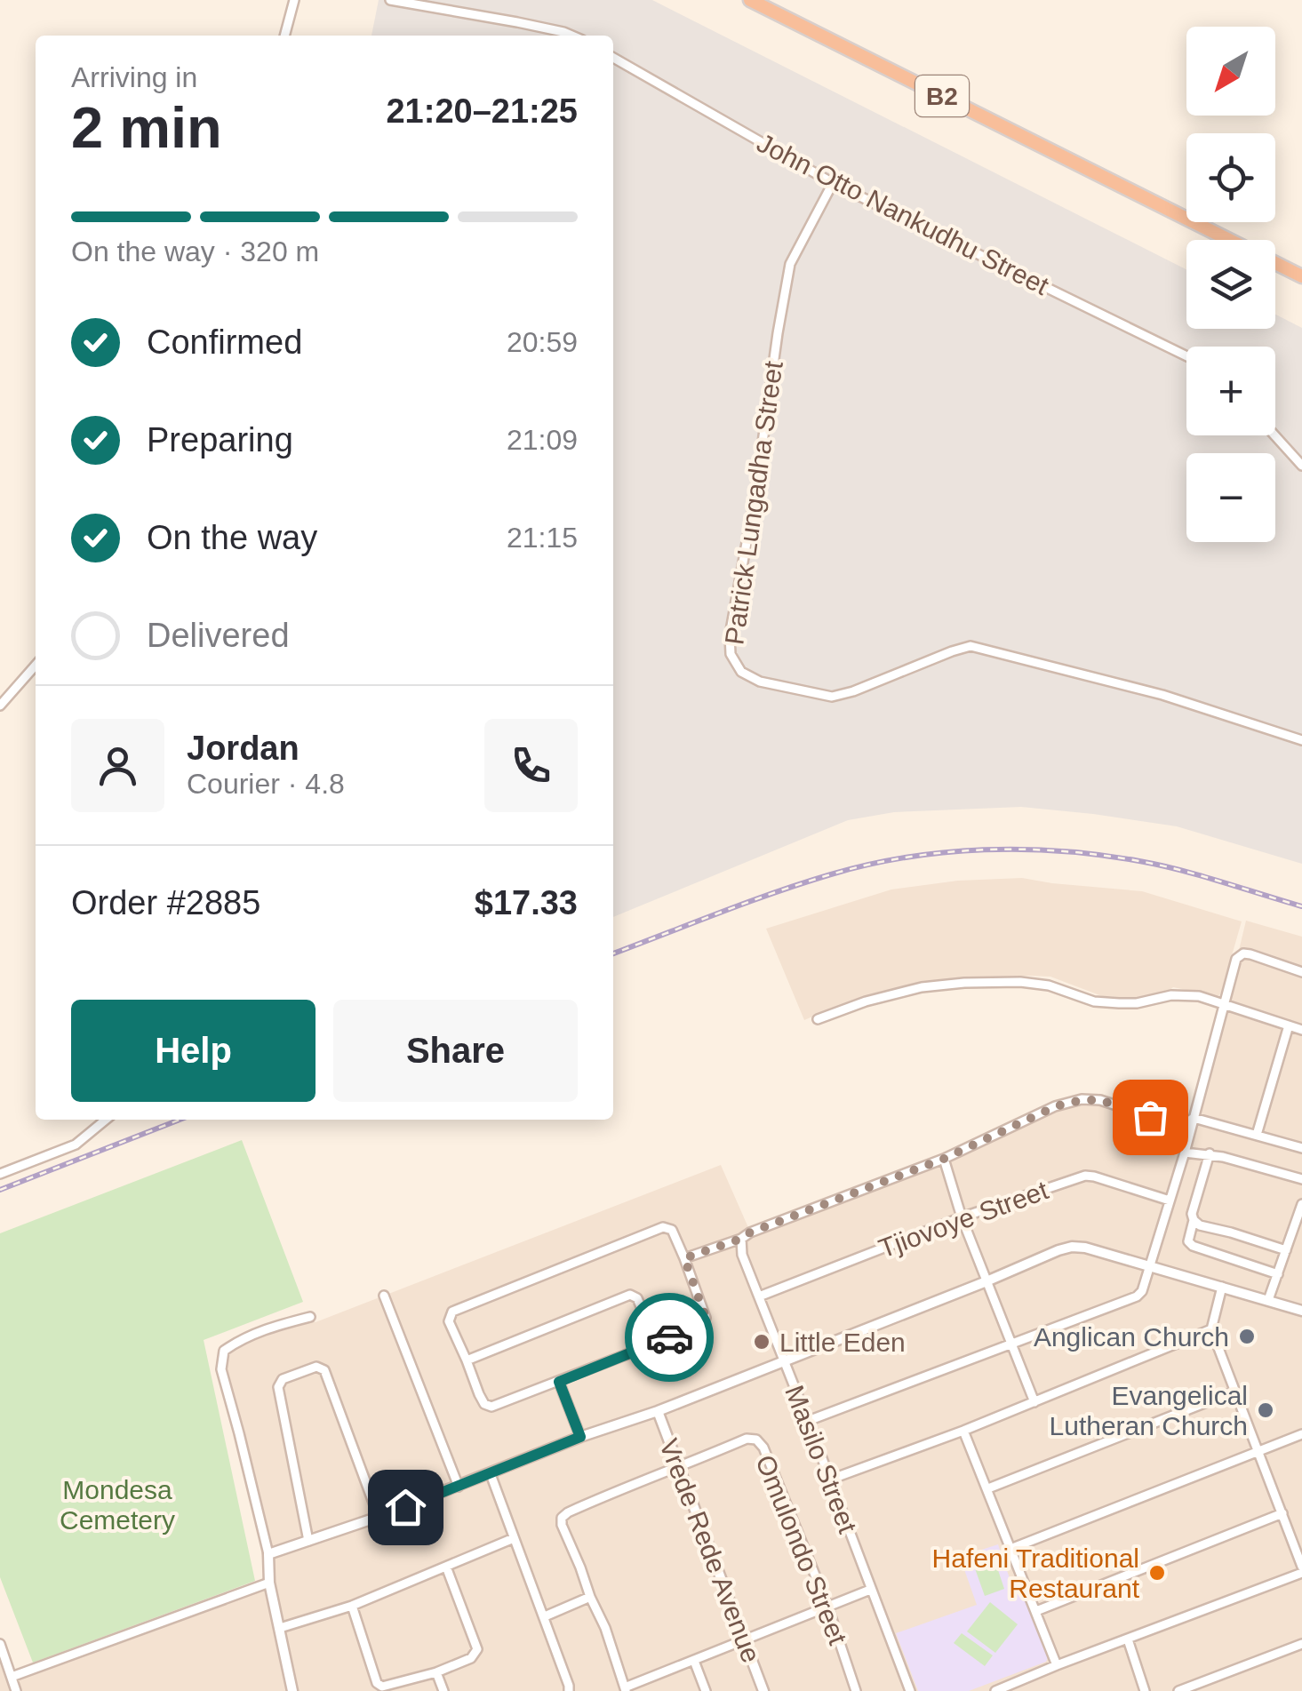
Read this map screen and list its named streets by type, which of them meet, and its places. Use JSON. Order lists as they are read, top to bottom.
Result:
{
  "streets": {
    "highway": ["B2"],
    "street": [
      "John Otto Nankudhu Street",
      "Patrick Lungadha Street",
      "Tjiovoye Street",
      "Masilo Street",
      "Omulondo Street",
      "Vrede Rede Avenue"
    ]
  },
  "crossings": [
    ["John Otto Nankudhu Street", "Patrick Lungadha Street"],
    ["Tjiovoye Street", "Masilo Street"],
    ["Omulondo Street", "Vrede Rede Avenue"]
  ],
  "parks": ["Mondesa Cemetery"],
  "places": [
    "Anglican Church",
    "Little Eden",
    "Evangelical Lutheran Church",
    "Hafeni Traditional Restaurant"
  ],
  "north": "bottom left",
  "page": {
    "map_buttons": ["+", "−"],
    "heading": ["2 min", "Arriving in", "21:20–21:25"],
    "panel": [
      "Jordan",
      "Courier · 4.8",
      "Order #2885",
      "$17.33"
    ],
    "bar": "On the way · 320 m",
    "list": [
      ["Confirmed", "20:59"],
      ["Preparing", "21:09"],
      ["On the way", "21:15"],
      "Delivered"
    ],
    "buttons": ["Help", "Share"]
  }
}
